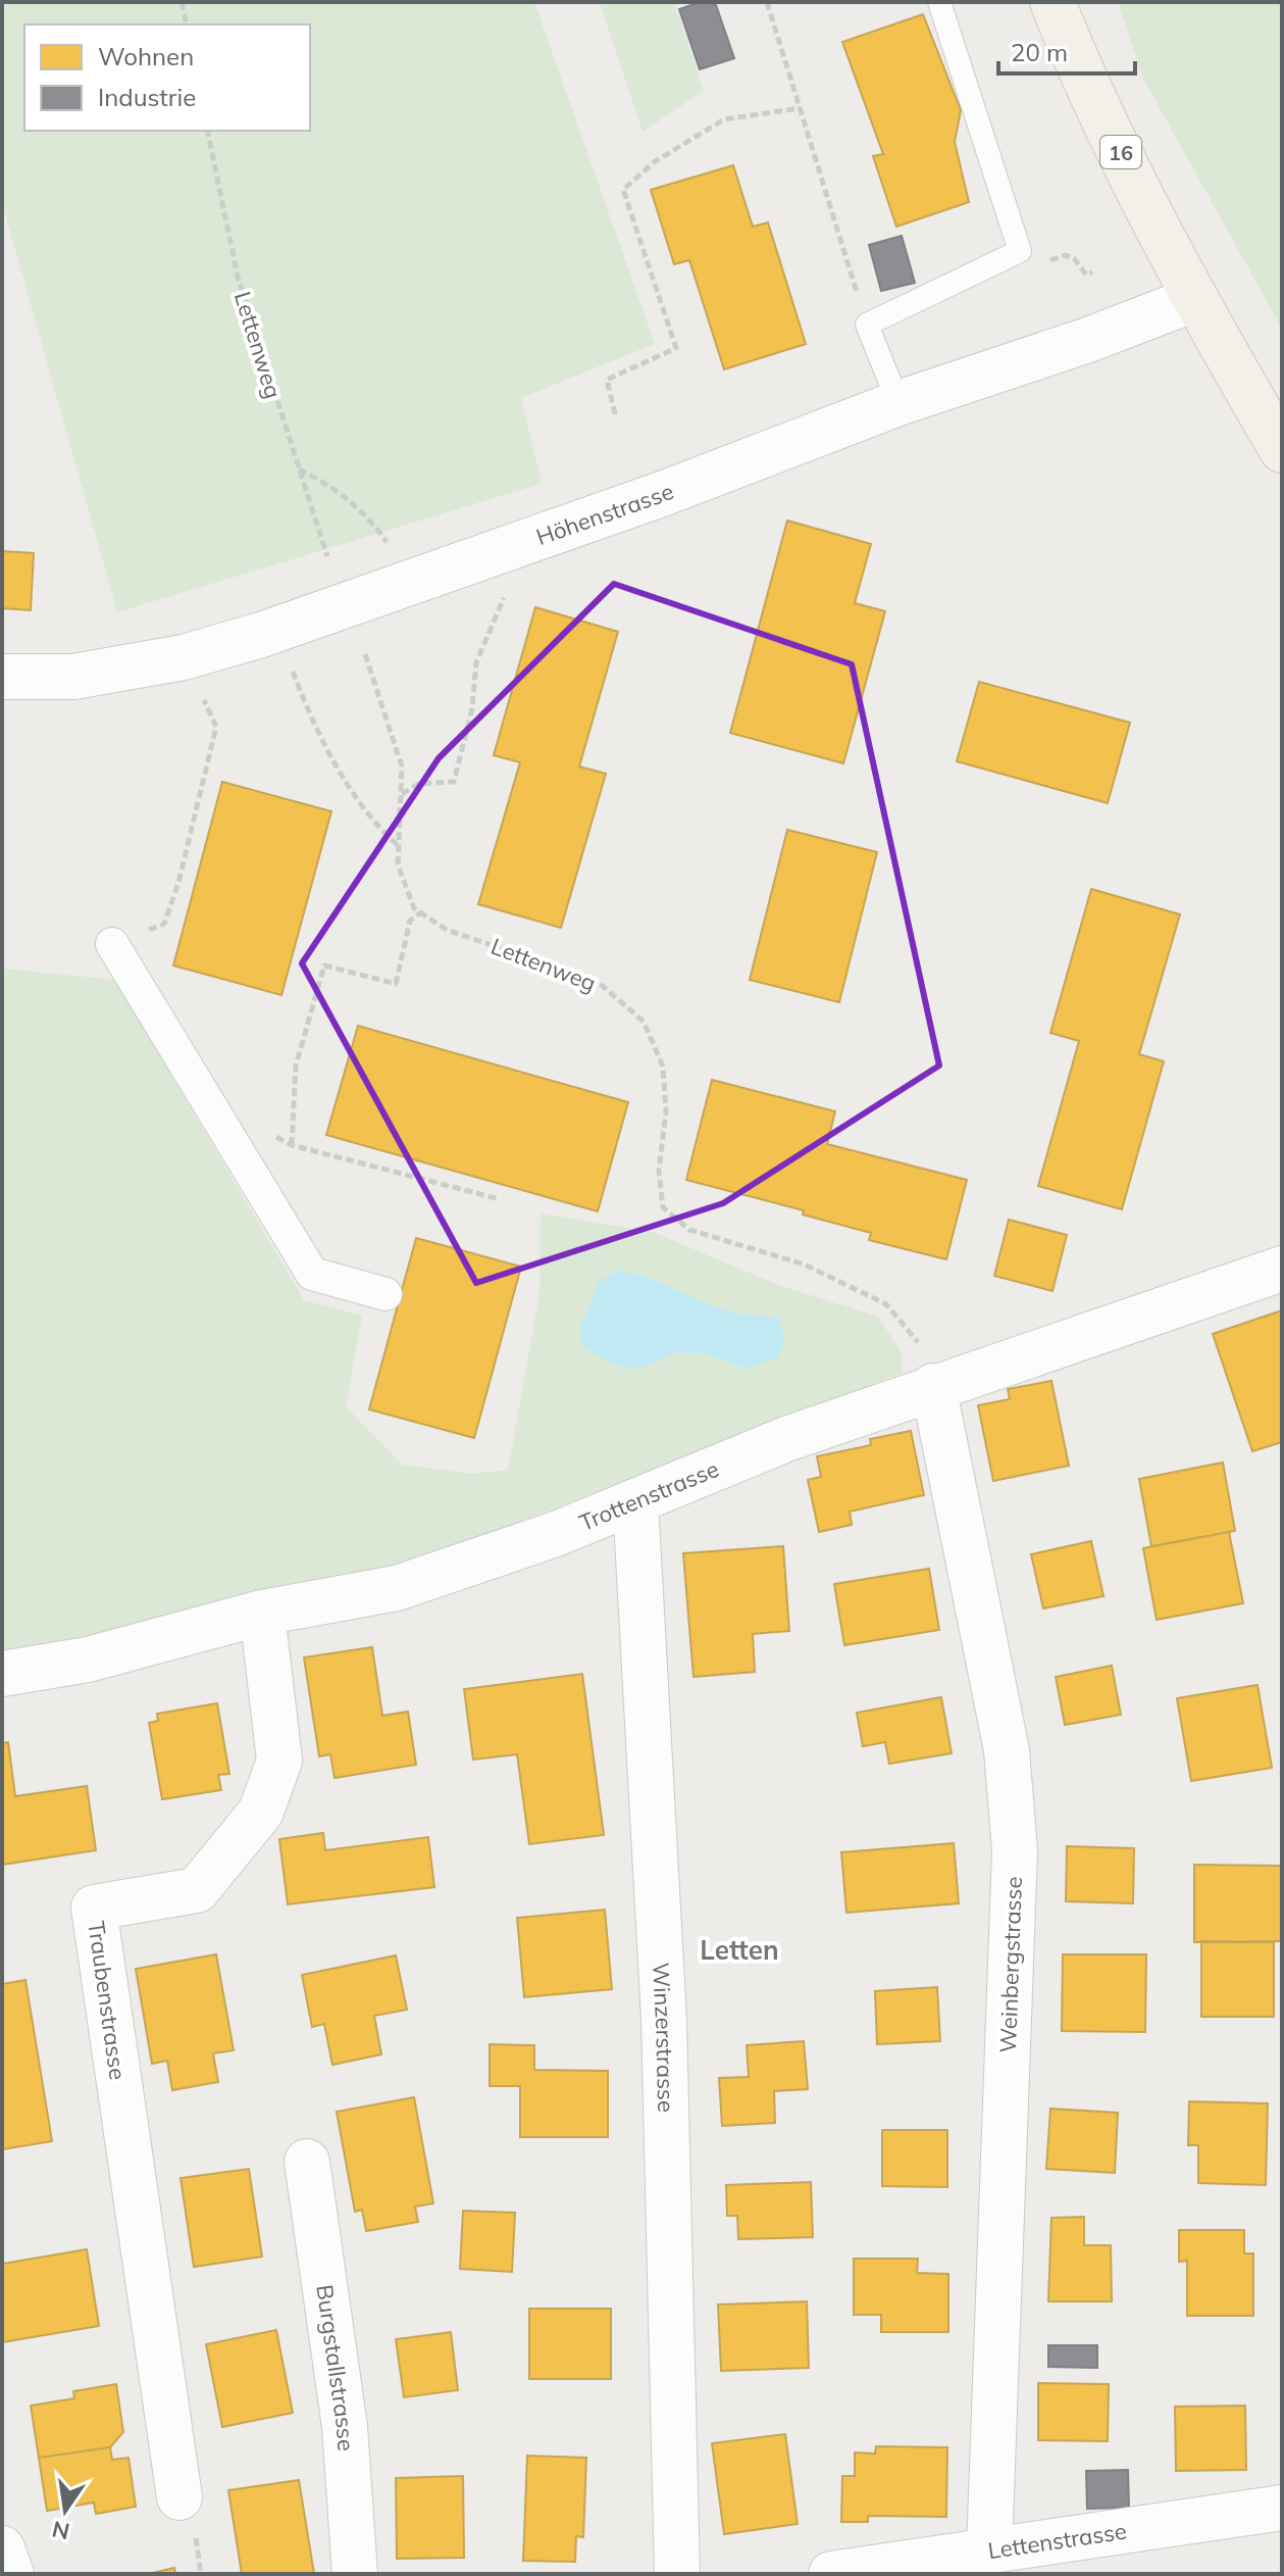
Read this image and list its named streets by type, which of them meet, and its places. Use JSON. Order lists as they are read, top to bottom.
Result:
{
  "streets": {
    "main road": ["16"],
    "street": [
      "Höhenstrasse",
      "Trottenstrasse",
      "Weinbergstrasse",
      "Traubenstrasse",
      "Winzerstrasse",
      "Burgstallstrasse",
      "Lettenstrasse"
    ],
    "path": ["Lettenweg"]
  },
  "crossings": [
    ["16", "Höhenstrasse"],
    ["Lettenweg", "Trottenstrasse"],
    ["Lettenweg", "Weinbergstrasse"],
    ["Trottenstrasse", "Weinbergstrasse"],
    ["Trottenstrasse", "Traubenstrasse"],
    ["Trottenstrasse", "Winzerstrasse"],
    ["Weinbergstrasse", "Lettenstrasse"]
  ],
  "districts": ["Letten"],
  "legend": ["Wohnen", "Industrie"],
  "scale_bar": "20 m",
  "north": "bottom"
}
